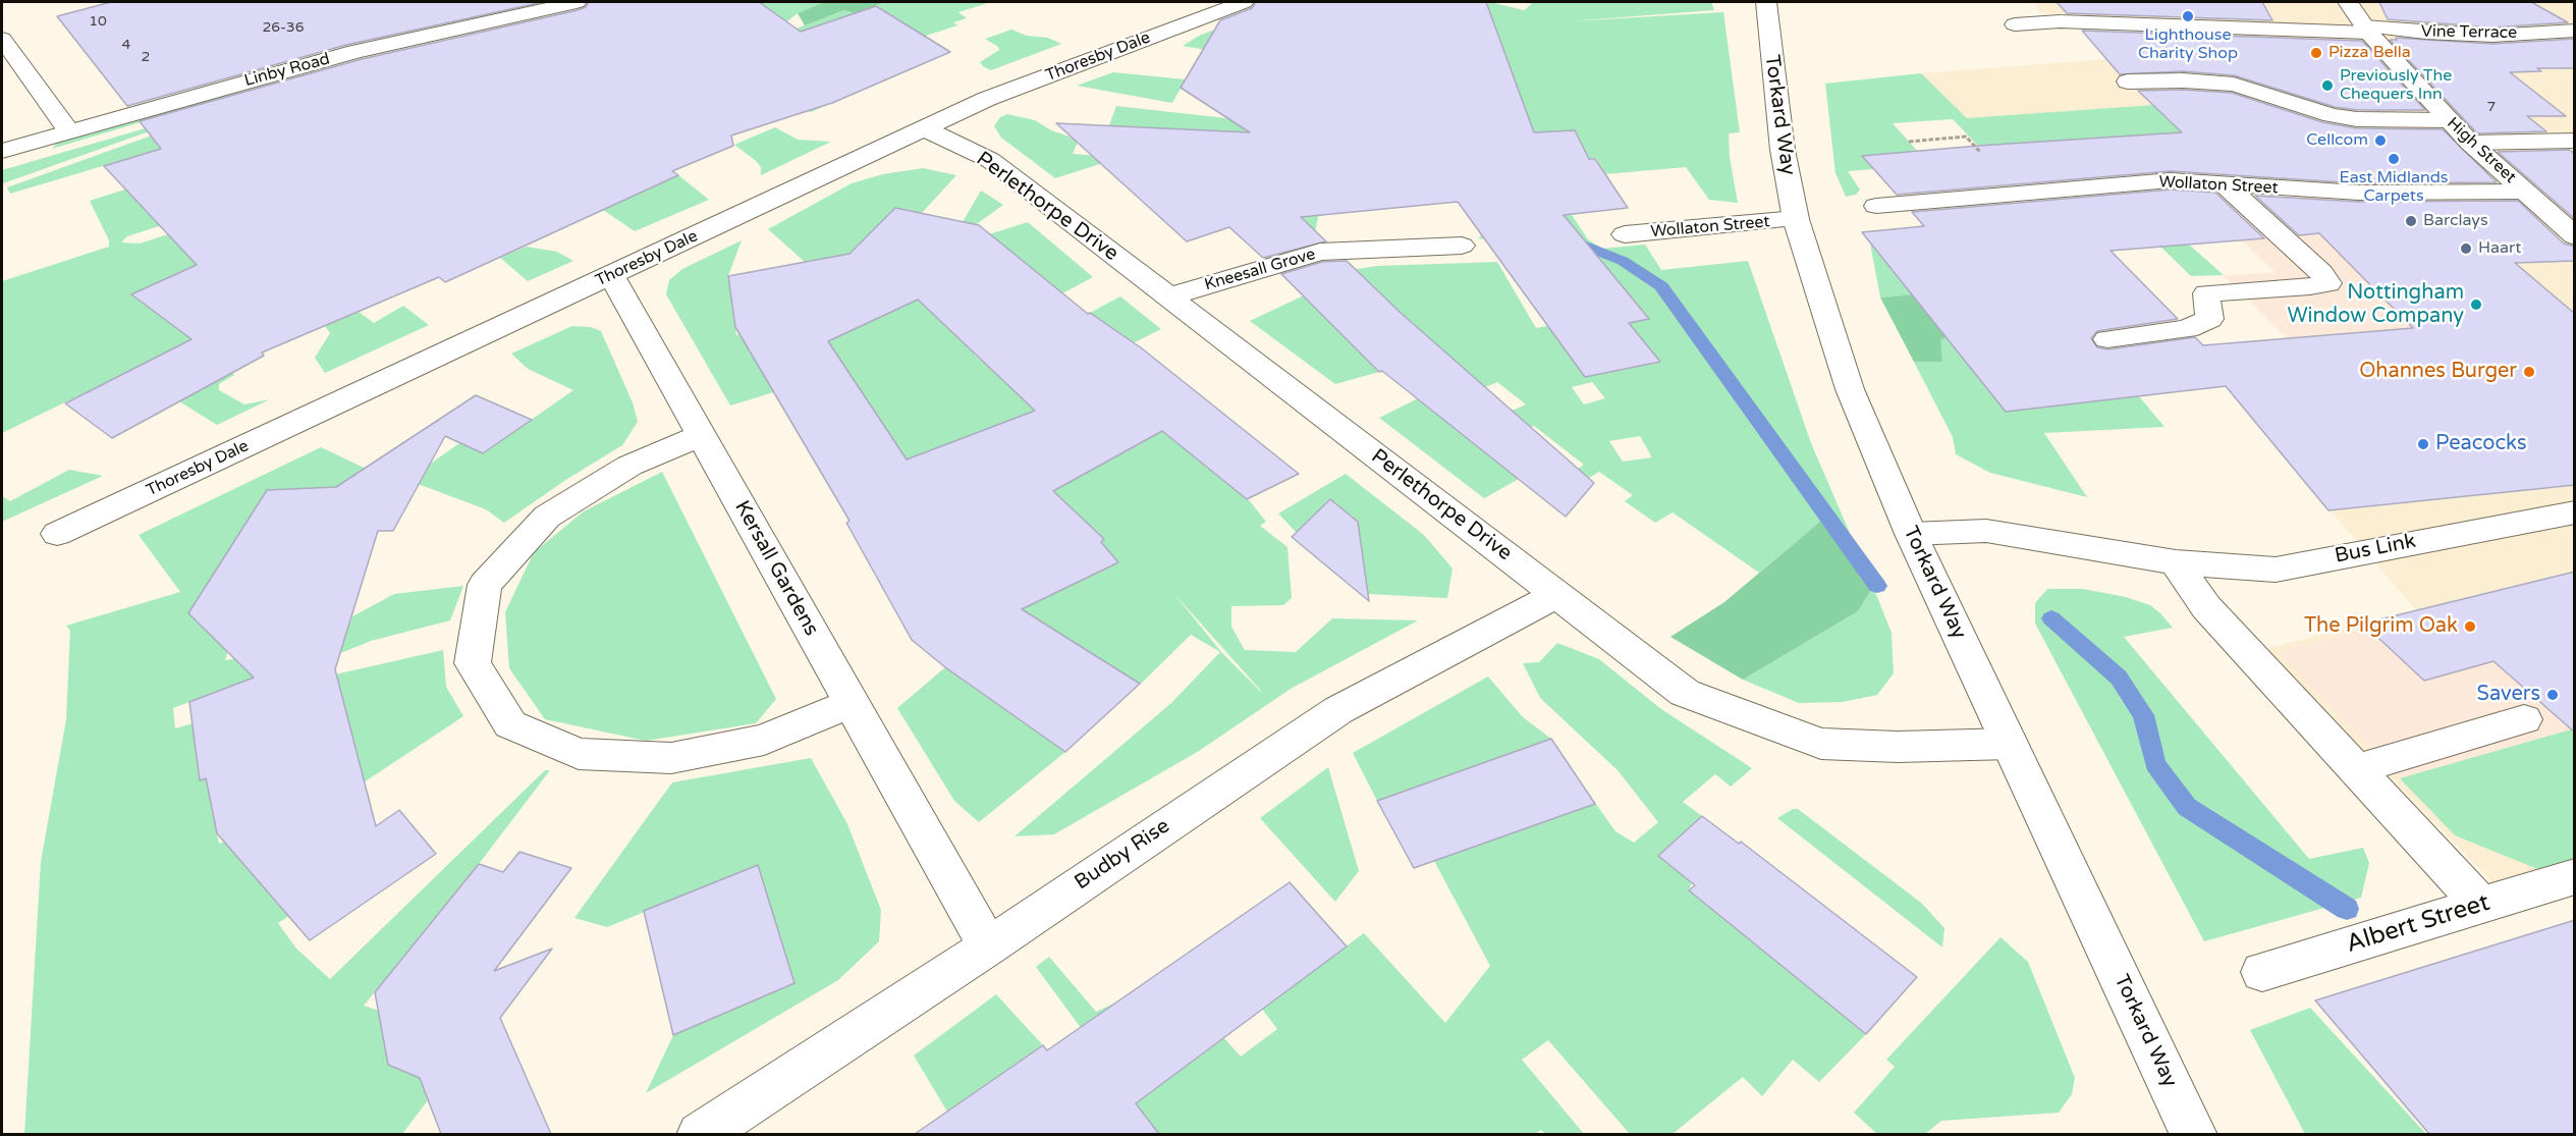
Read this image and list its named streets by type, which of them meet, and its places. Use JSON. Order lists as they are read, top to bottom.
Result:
{
  "streets": {
    "street": [
      "Vine Terrace",
      "Thoresby Dale",
      "Linby Road",
      "Torkard Way",
      "High Street",
      "Wollaton Street",
      "Perlethorpe Drive",
      "Kneesall Grove",
      "Bus Link",
      "Kersall Gardens",
      "Budby Rise",
      "Albert Street"
    ]
  },
  "crossings": [
    ["Vine Terrace", "High Street"],
    ["Thoresby Dale", "Perlethorpe Drive"],
    ["Thoresby Dale", "Kersall Gardens"],
    ["Torkard Way", "Wollaton Street"],
    ["Torkard Way", "Perlethorpe Drive"],
    ["Torkard Way", "Bus Link"],
    ["High Street", "Wollaton Street"],
    ["Perlethorpe Drive", "Kneesall Grove"],
    ["Perlethorpe Drive", "Budby Rise"],
    ["Kersall Gardens", "Budby Rise"]
  ],
  "places": [
    "Lighthouse Charity Shop",
    "Pizza Bella",
    "Previously The Chequers Inn",
    "Cellcom",
    "East Midlands Carpets",
    "Barclays",
    "Haart",
    "Nottingham Window Company",
    "Ohannes Burger",
    "Peacocks",
    "The Pilgrim Oak",
    "Savers"
  ],
  "house_numbers": [
    "10",
    "26-36",
    "4",
    "2",
    "7"
  ]
}
